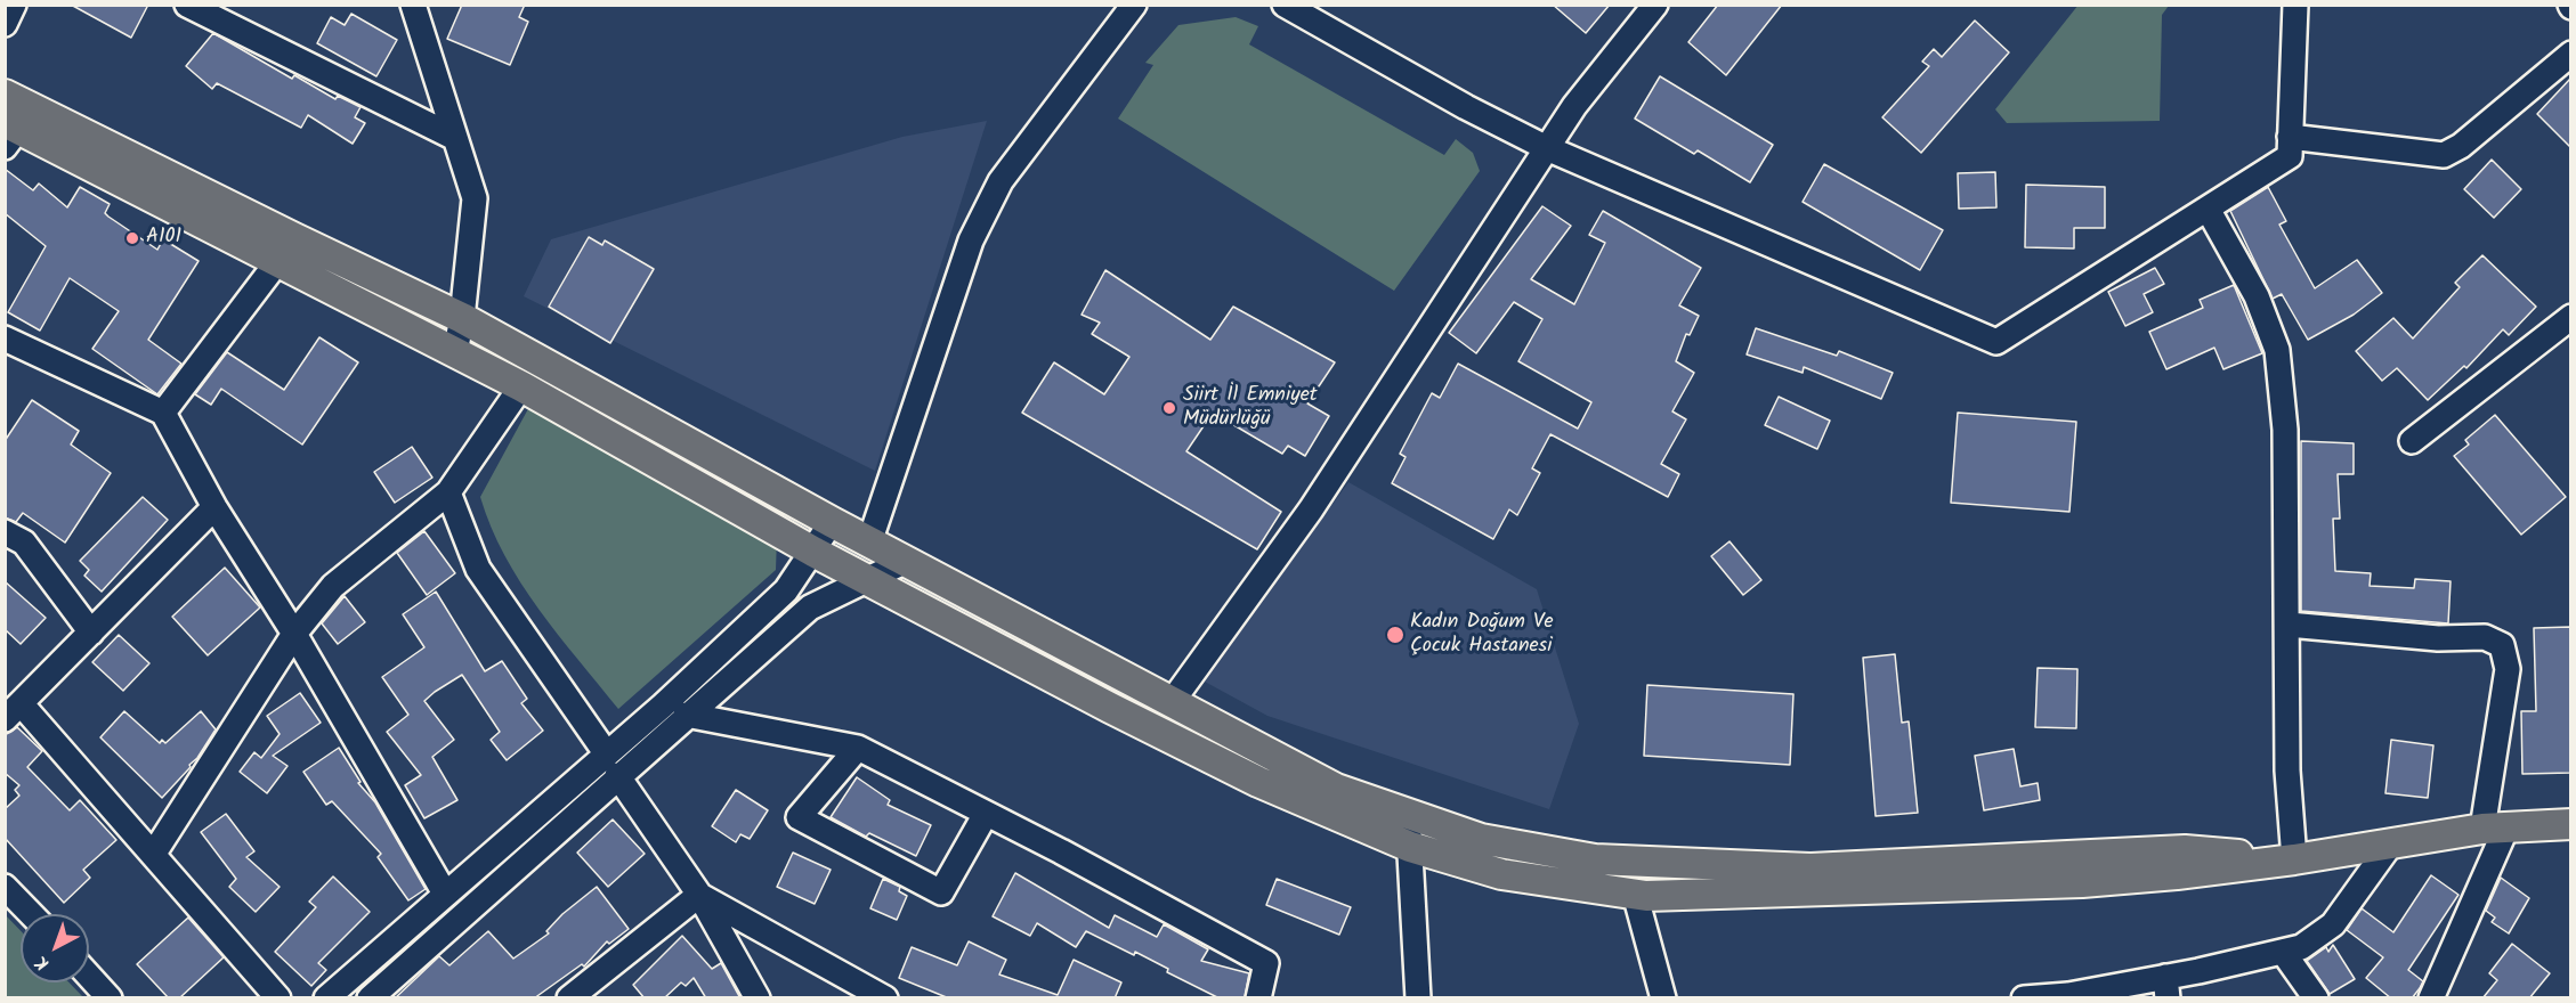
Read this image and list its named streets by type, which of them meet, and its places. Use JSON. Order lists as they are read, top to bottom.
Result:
{
  "places": ["A101", "Siirt İl Emniyet Müdürlüğü", "Kadın Doğum Ve Çocuk Hastanesi"],
  "north": "bottom left"
}
